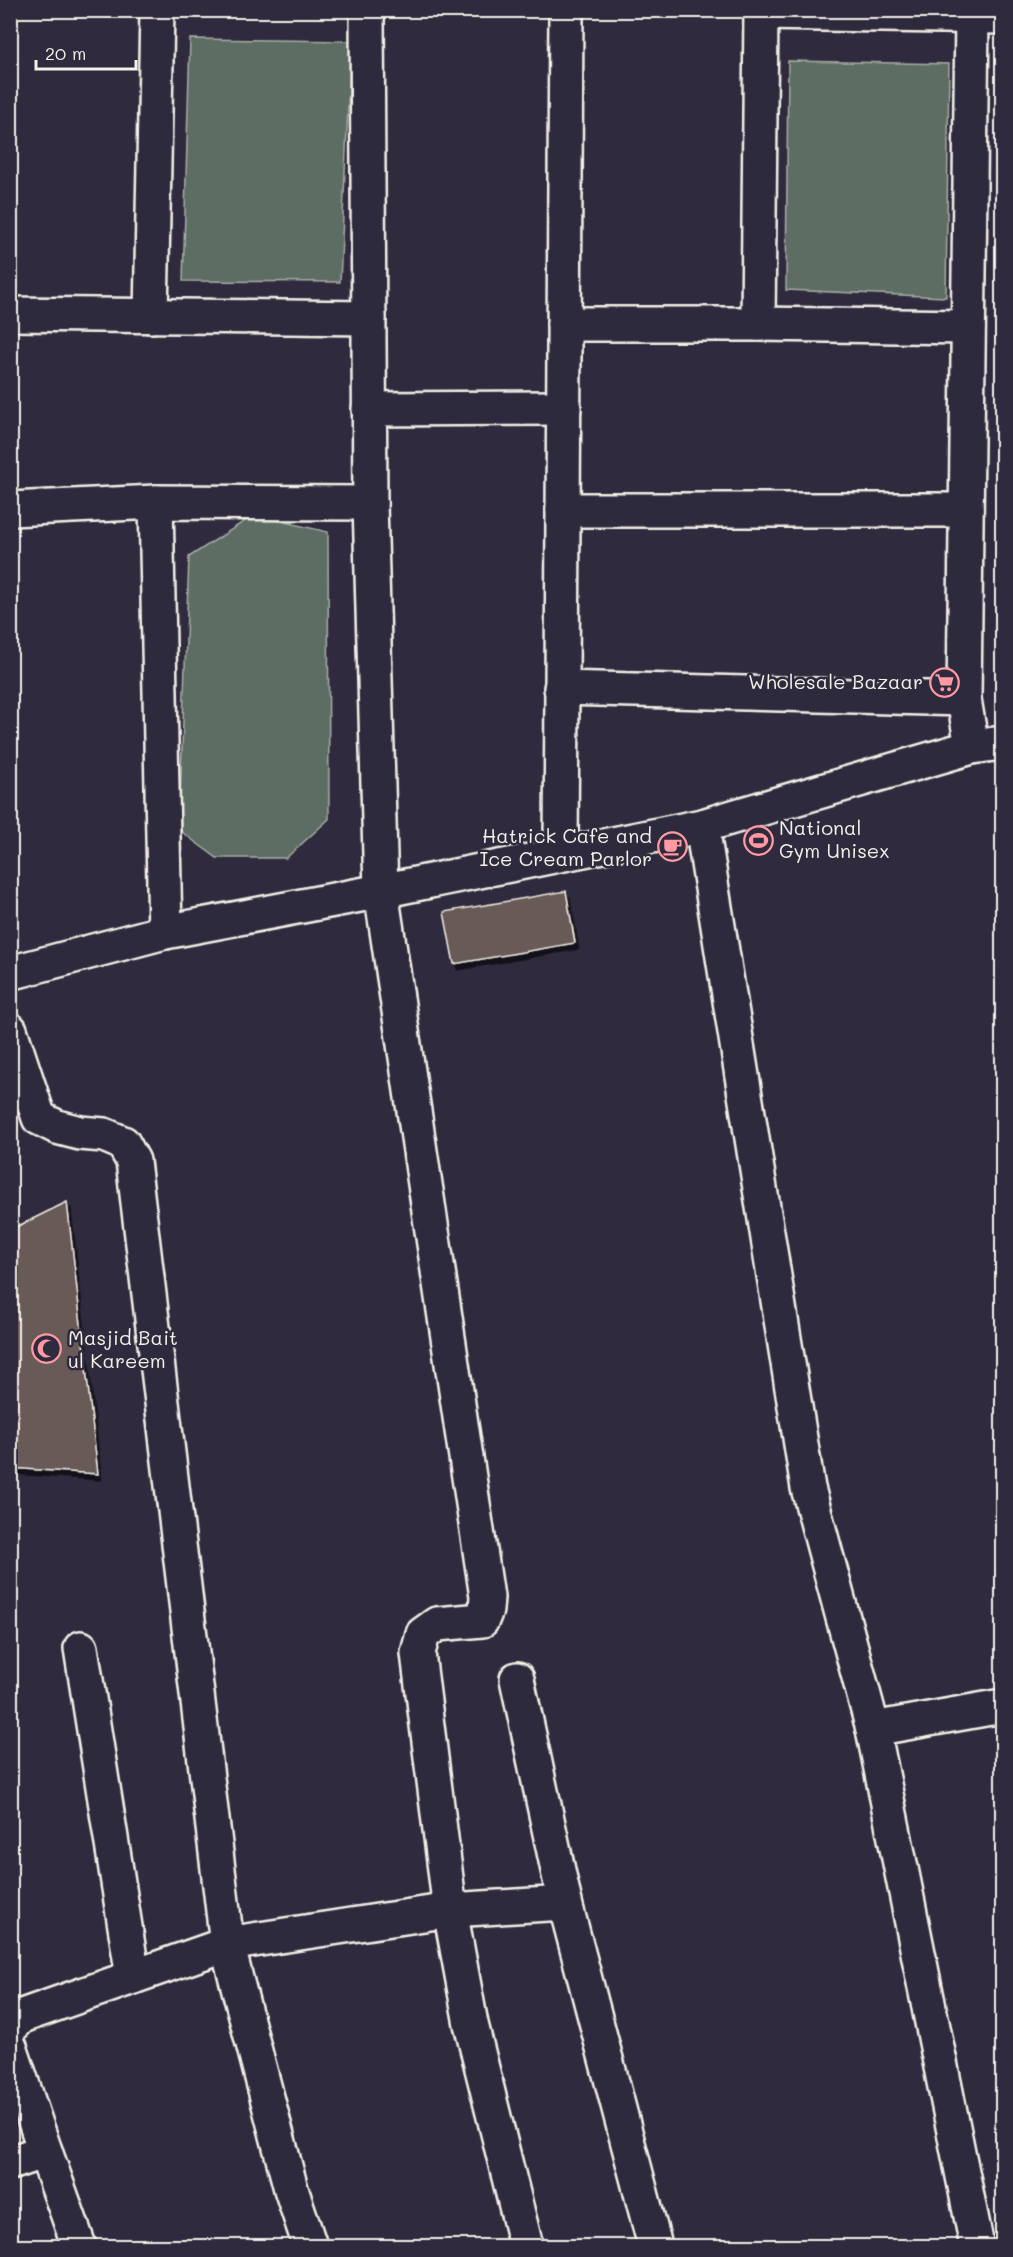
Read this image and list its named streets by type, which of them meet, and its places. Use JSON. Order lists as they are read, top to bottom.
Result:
{
  "places": {
    "supermarket": ["Wholesale Bazaar"],
    "sports": ["National Gym Unisex"],
    "cafe": ["Hatrick Cafe and Ice Cream Parlor"],
    "mosque": ["Masjid Bait ul Kareem"]
  },
  "scale_bar": "20 m"
}
